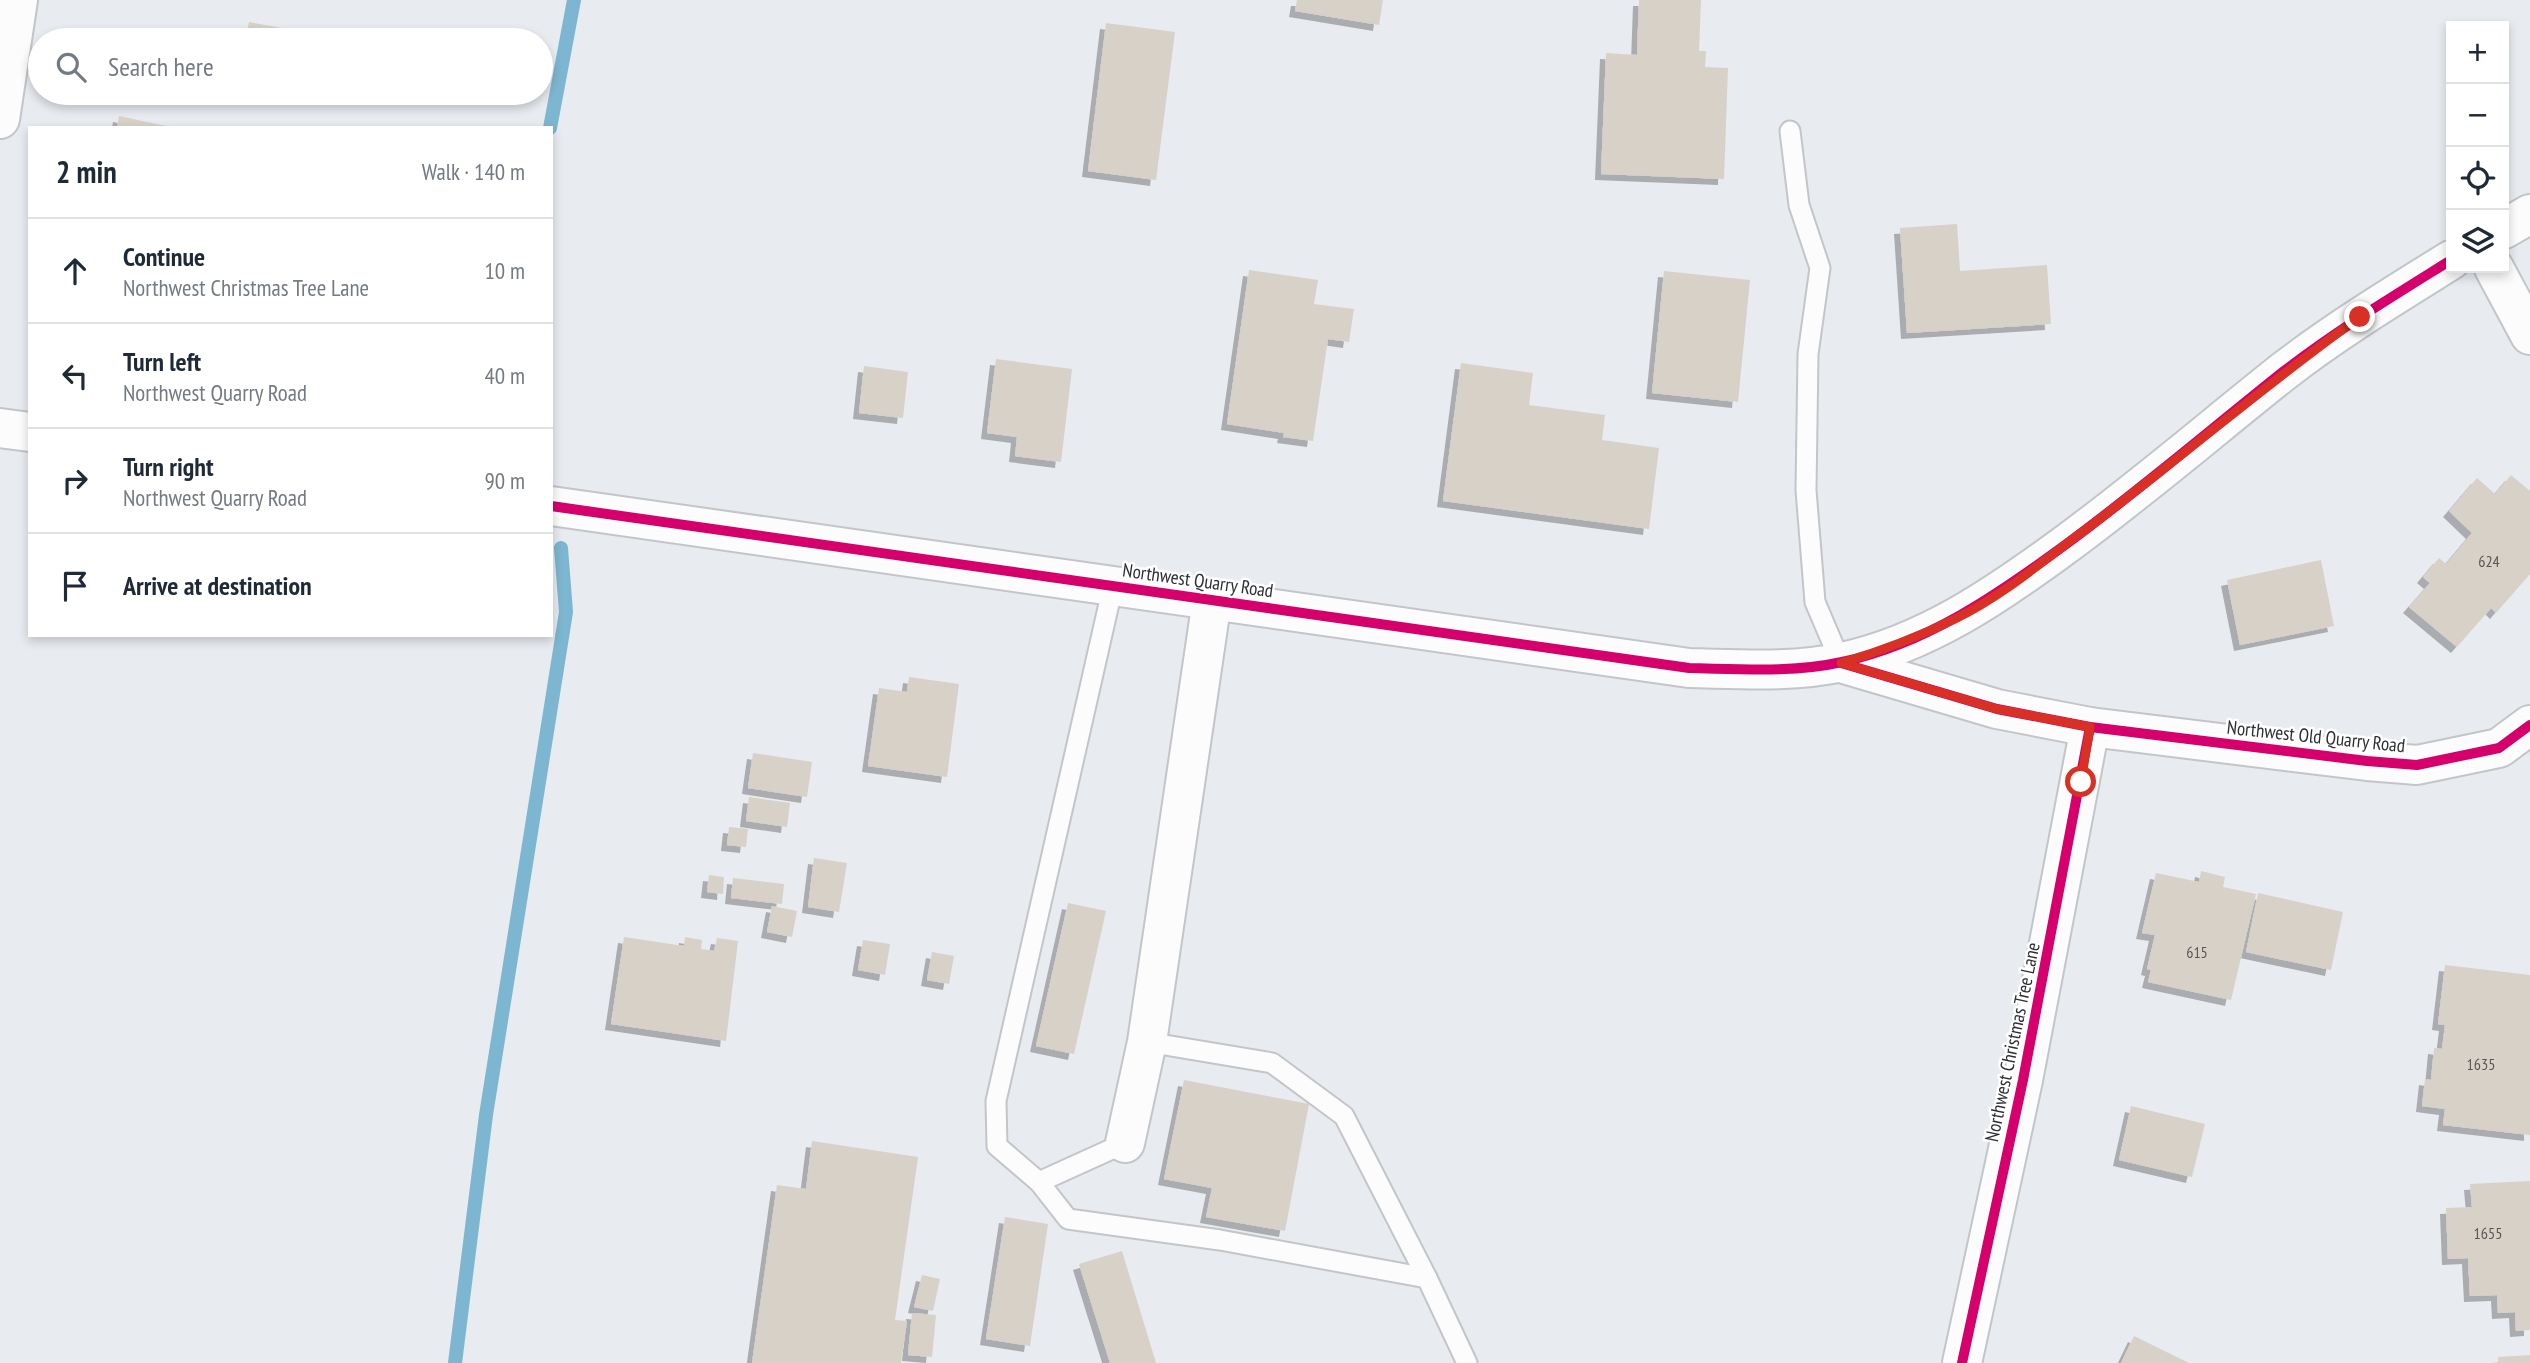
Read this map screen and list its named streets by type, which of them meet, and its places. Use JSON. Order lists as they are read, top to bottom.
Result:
{
  "streets": {
    "street": ["Northwest Quarry Road", "Northwest Old Quarry Road", "Northwest Christmas Tree Lane"]
  },
  "crossings": [
    ["Northwest Quarry Road", "Northwest Old Quarry Road"],
    ["Northwest Quarry Road", "Northwest Christmas Tree Lane"],
    ["Northwest Old Quarry Road", "Northwest Christmas Tree Lane"]
  ],
  "house_numbers": [
    "624",
    "615",
    "1635",
    "1655"
  ],
  "page": {
    "map_buttons": ["+", "−"],
    "search": "Search here",
    "heading": ["2 min", "Walk · 140 m"],
    "list": [
      ["Continue", "Northwest Christmas Tree Lane", "10 m"],
      ["Turn left", "Northwest Quarry Road", "40 m"],
      ["Turn right", "Northwest Quarry Road", "90 m"],
      "Arrive at destination"
    ]
  }
}
